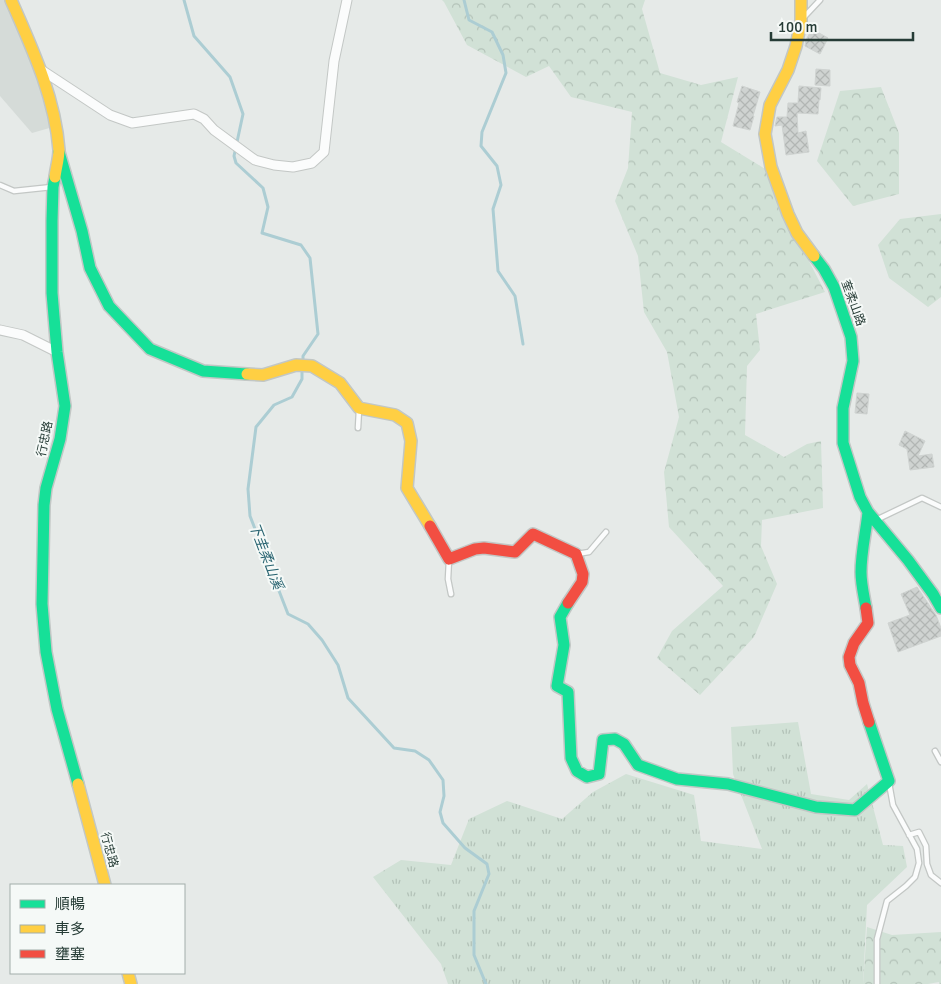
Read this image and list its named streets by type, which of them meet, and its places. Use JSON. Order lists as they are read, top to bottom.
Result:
{
  "streets": {
    "street": ["奎柔山路", "行忠路"]
  },
  "water": ["下圭柔山溪"],
  "legend": ["順暢", "車多", "壅塞"],
  "scale_bar": "100 m"
}
